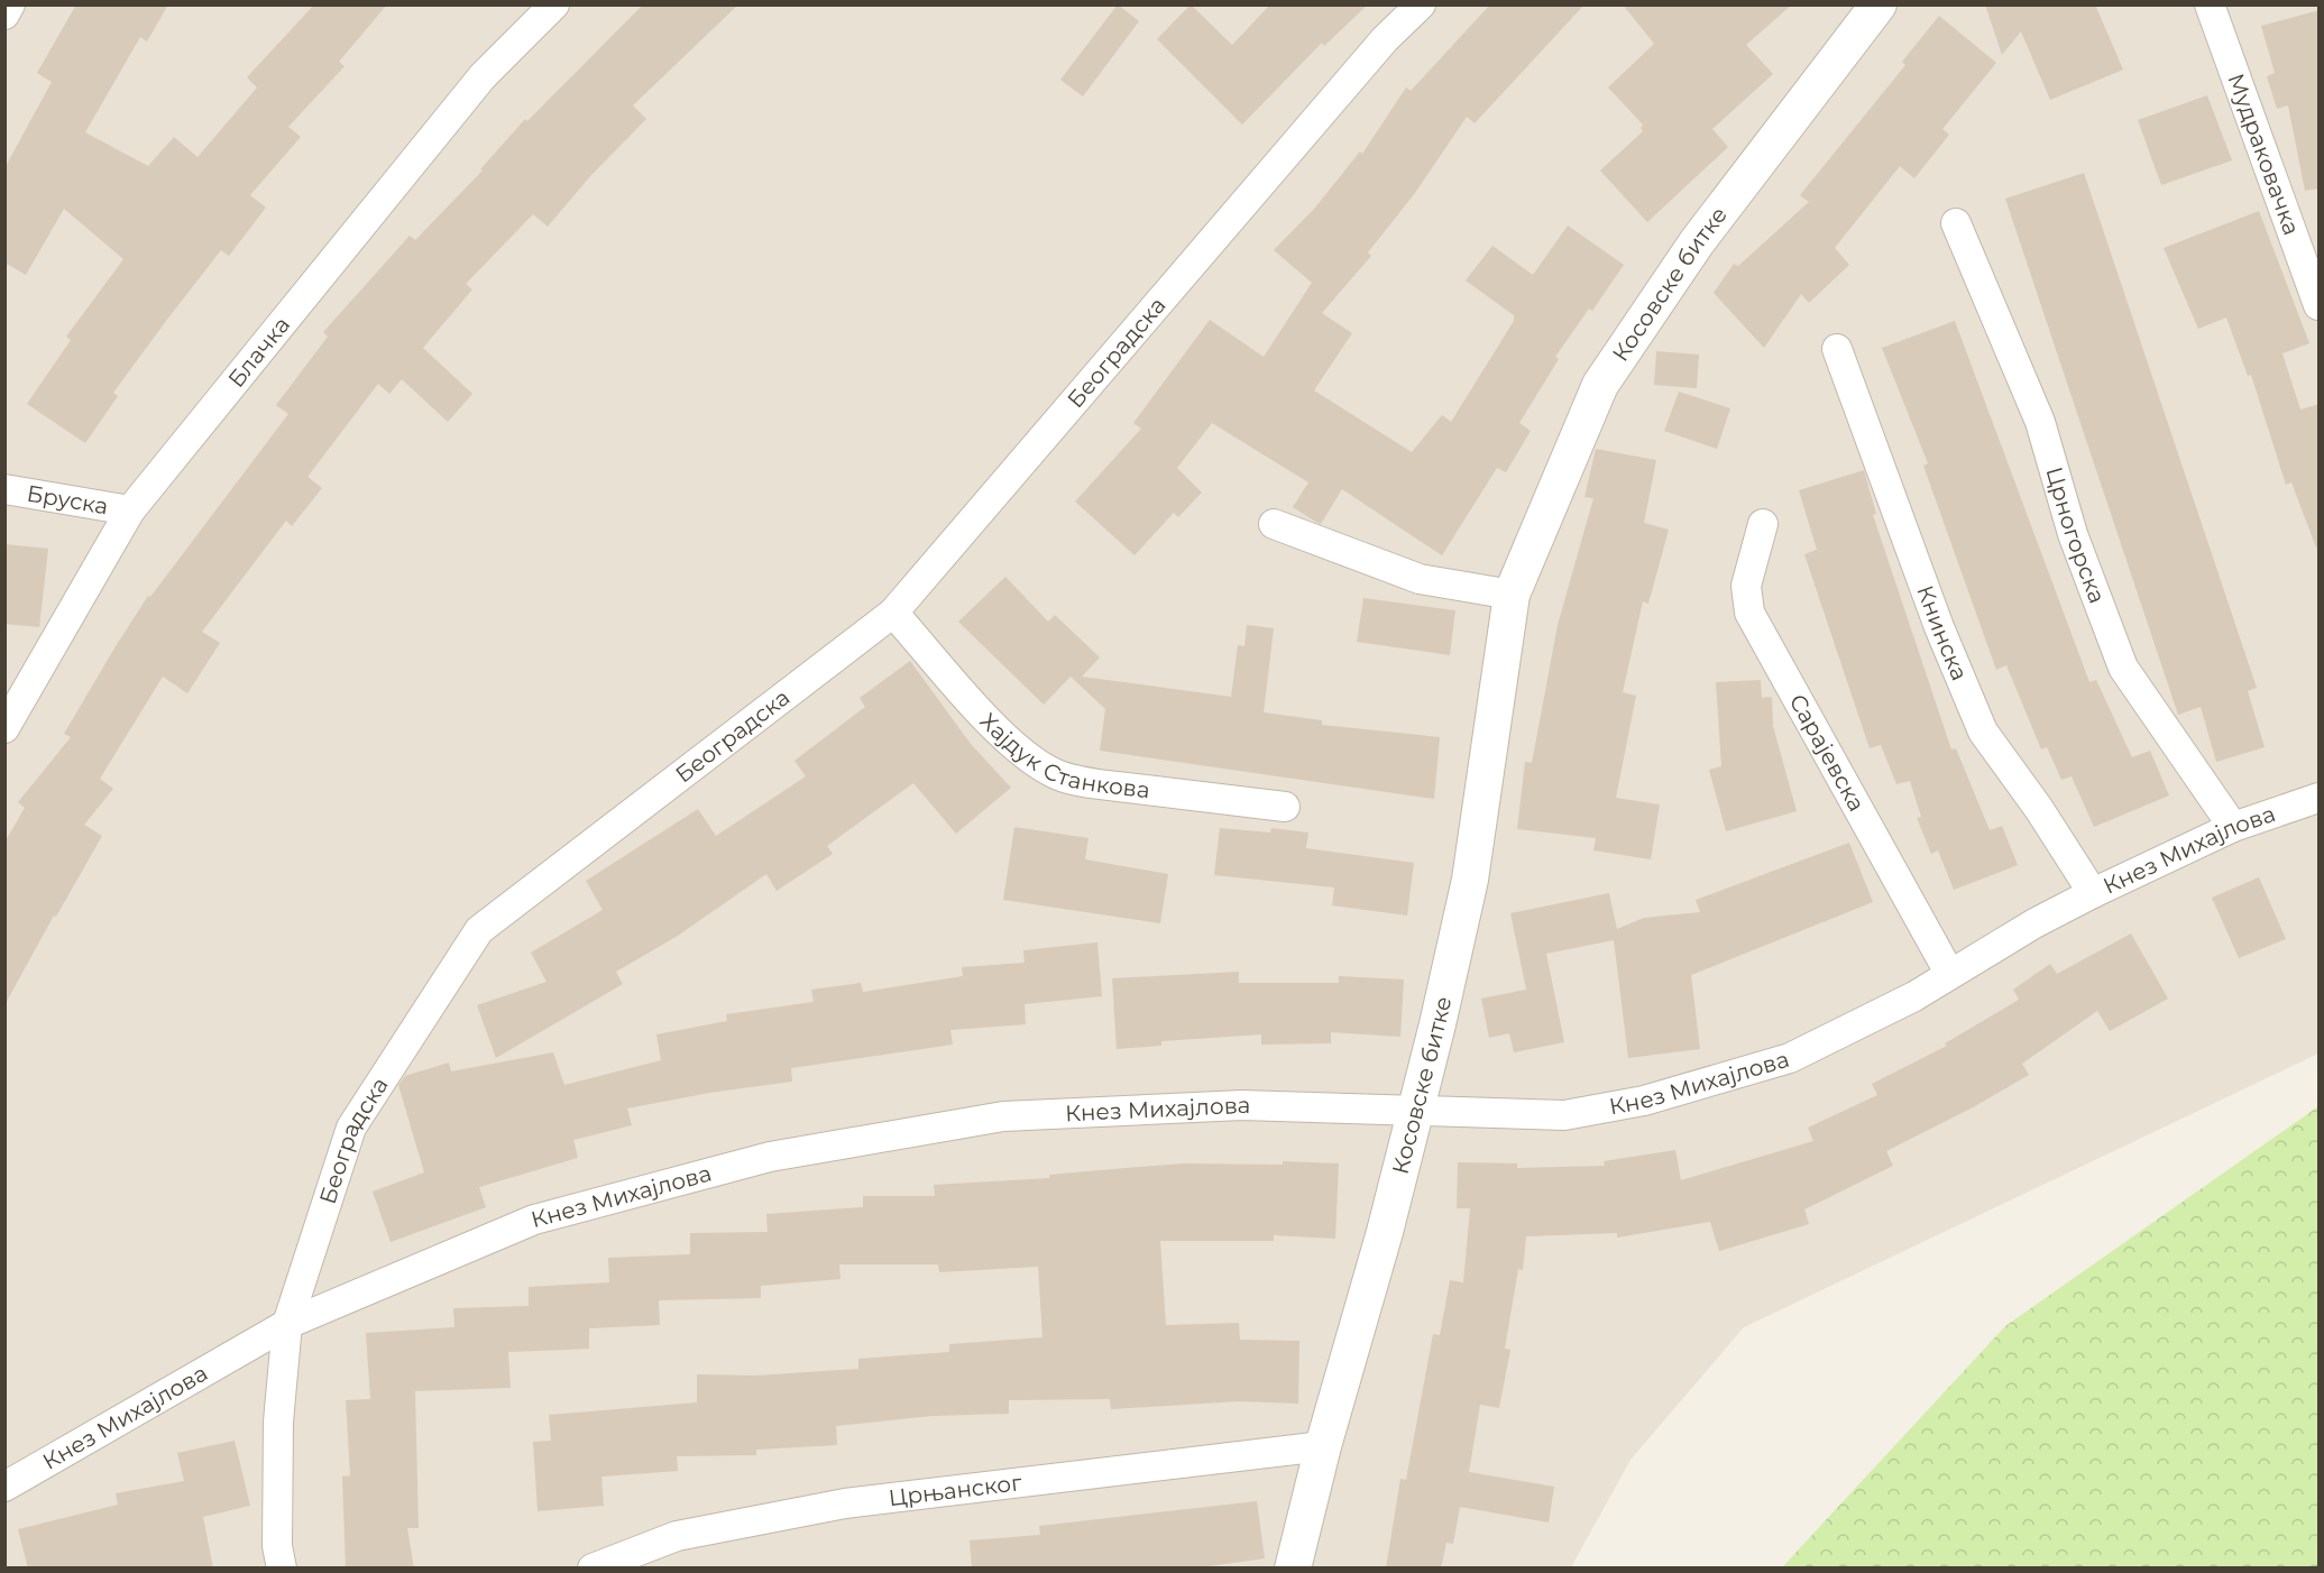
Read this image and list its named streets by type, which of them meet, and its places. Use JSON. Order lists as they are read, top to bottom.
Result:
{
  "streets": {
    "street": [
      "Мудраковачка",
      "Косовске битке",
      "Блачка",
      "Београдска",
      "Бруска",
      "Црногорска",
      "Книнска",
      "Хајдук Станкова",
      "Сарајевска",
      "Кнез Михајлова",
      "Црњанског"
    ]
  },
  "crossings": [
    ["Косовске битке", "Кнез Михајлова"],
    ["Косовске битке", "Црњанског"],
    ["Блачка", "Бруска"],
    ["Београдска", "Хајдук Станкова"],
    ["Београдска", "Кнез Михајлова"],
    ["Црногорска", "Кнез Михајлова"],
    ["Книнска", "Кнез Михајлова"],
    ["Сарајевска", "Кнез Михајлова"]
  ]
}
